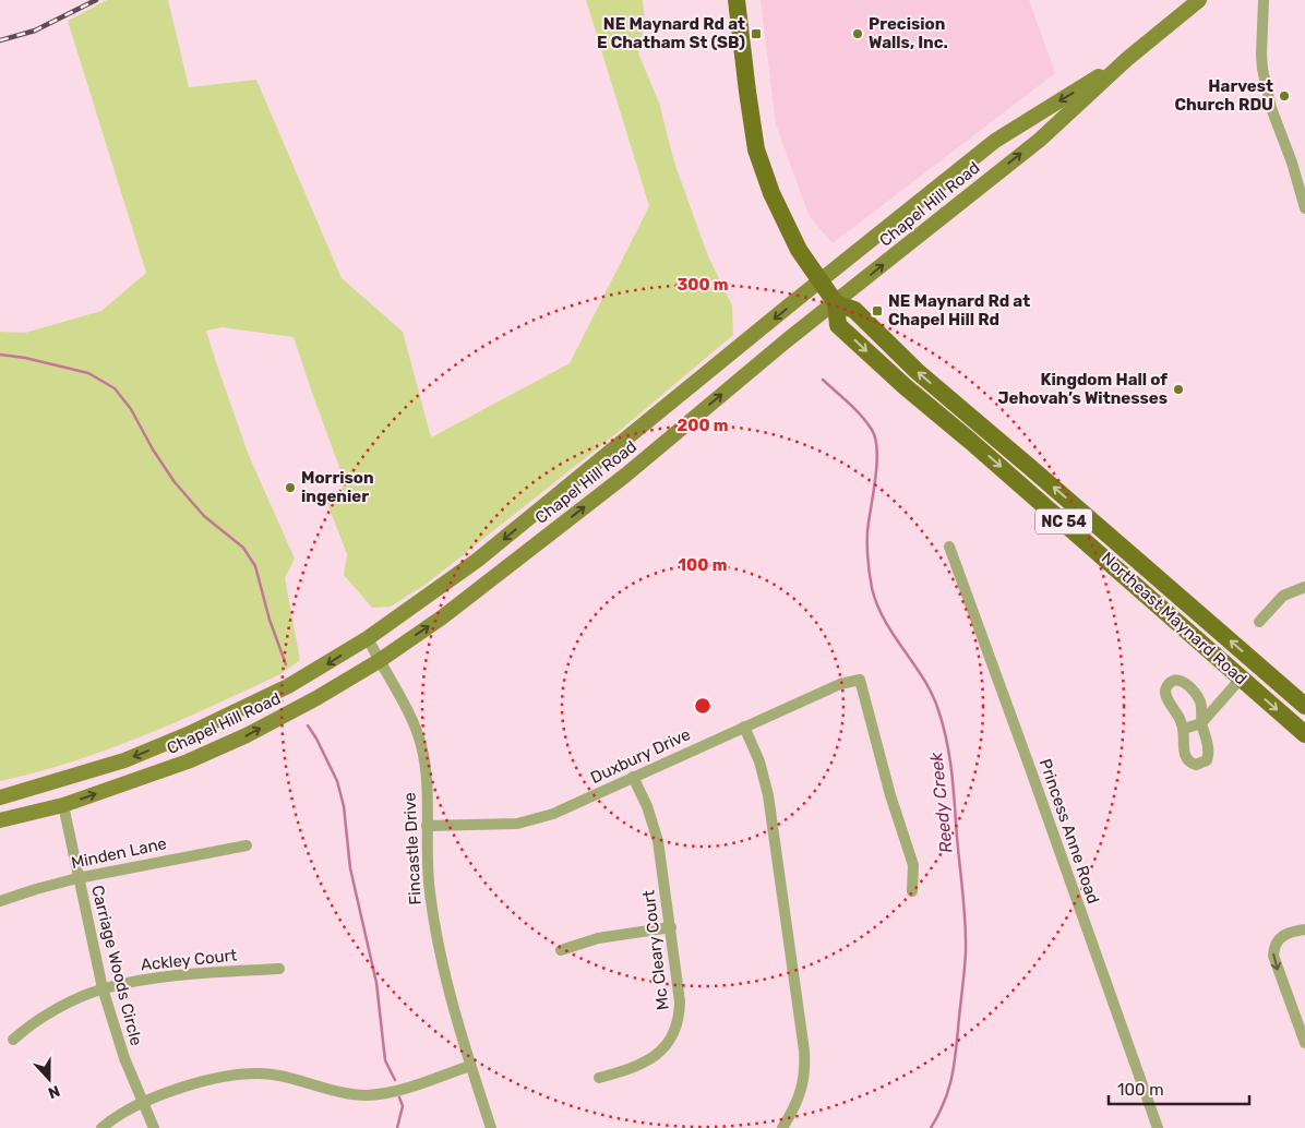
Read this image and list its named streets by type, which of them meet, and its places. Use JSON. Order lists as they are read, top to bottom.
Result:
{
  "streets": {
    "main road": ["Chapel Hill Road", "NC 54", "Northeast Maynard Road"],
    "street": [
      "Duxbury Drive",
      "Princess Anne Road",
      "Fincastle Drive",
      "Minden Lane",
      "Mc Cleary Court",
      "Ackley Court",
      "Carriage Woods Circle"
    ]
  },
  "crossings": [
    ["Chapel Hill Road", "Northeast Maynard Road"],
    ["Chapel Hill Road", "Fincastle Drive"],
    ["Chapel Hill Road", "Carriage Woods Circle"],
    ["Duxbury Drive", "Fincastle Drive"],
    ["Duxbury Drive", "Mc Cleary Court"],
    ["Minden Lane", "Carriage Woods Circle"],
    ["Ackley Court", "Carriage Woods Circle"]
  ],
  "water": ["Reedy Creek"],
  "places": {
    "transit": ["NE Maynard Rd at E Chatham St (SB)", "NE Maynard Rd at Chapel Hill Rd"],
    "other": [
      "Precision Walls, Inc.",
      "Harvest Church RDU",
      "Kingdom Hall of Jehovah’s Witnesses",
      "Morrison ingenier"
    ]
  },
  "scale_bar": "100 m",
  "north": "bottom",
  "rings": ["300 m", "200 m", "100 m"]
}
